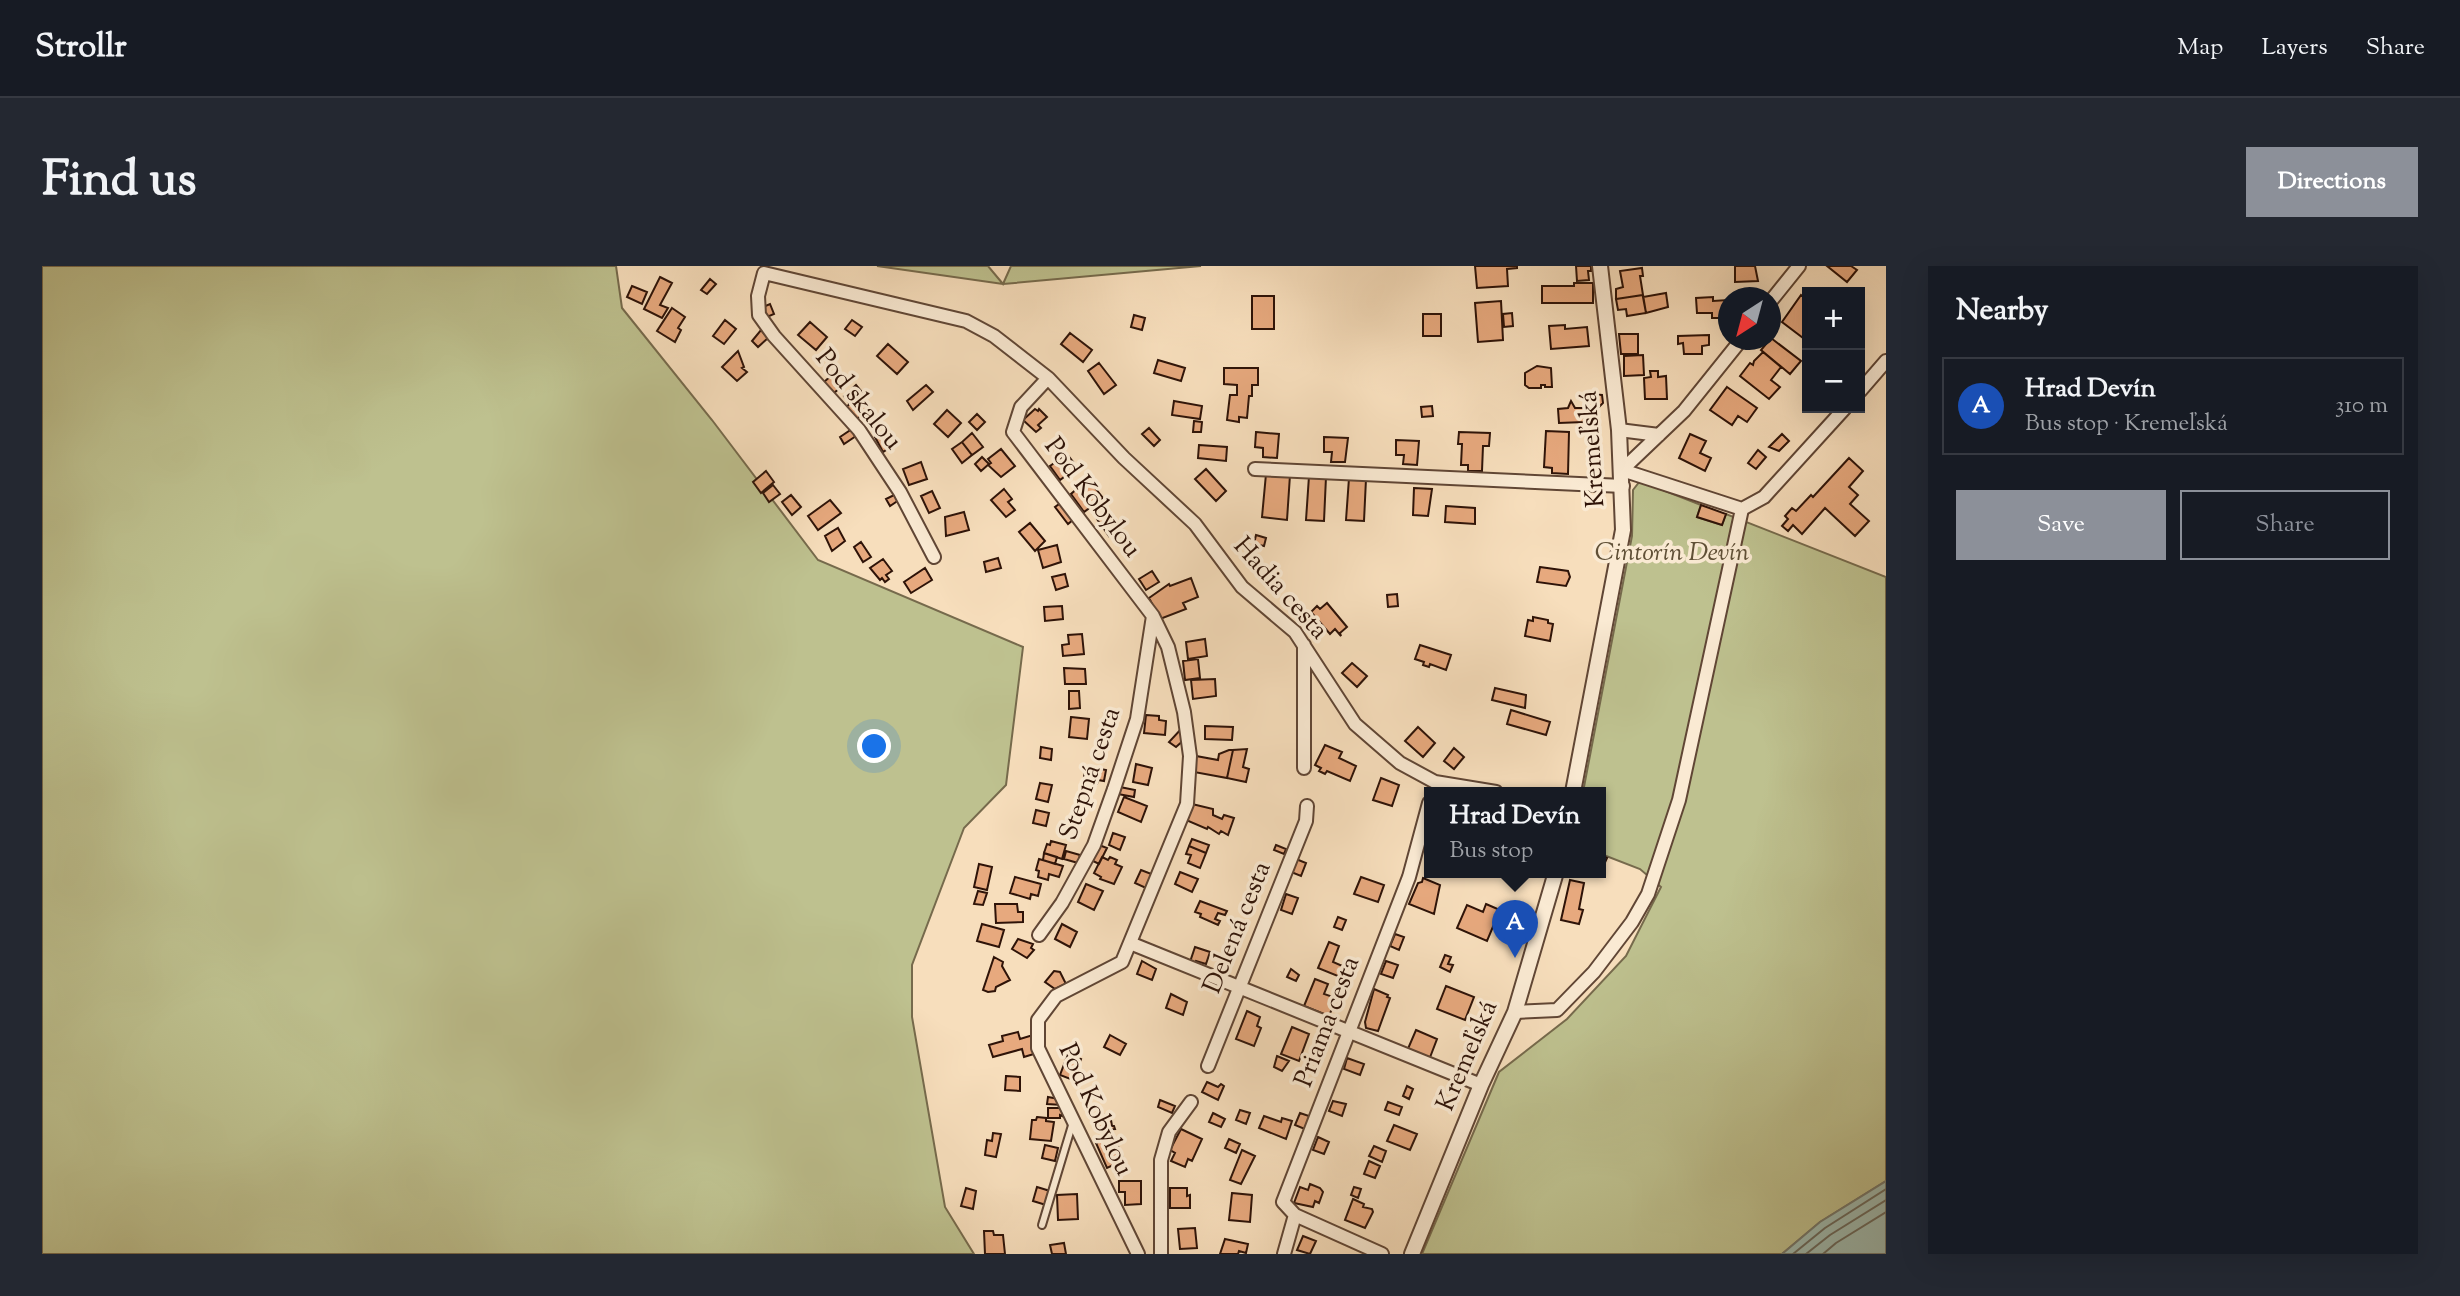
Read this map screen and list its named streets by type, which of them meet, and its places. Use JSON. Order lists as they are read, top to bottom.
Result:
{
  "streets": {
    "street": [
      "Pod skalou",
      "Kremeľská",
      "Pod Kobylou",
      "Hadia cesta",
      "Stepná cesta",
      "Delená cesta",
      "Priama cesta"
    ]
  },
  "crossings": [
    ["Pod skalou", "Pod Kobylou"],
    ["Pod skalou", "Hadia cesta"],
    ["Pod Kobylou", "Hadia cesta"],
    ["Pod Kobylou", "Stepná cesta"]
  ],
  "parks": ["Cintorín Devín"],
  "north": "bottom left",
  "page": {
    "header": "Strollr",
    "nav": ["Map", "Layers", "Share"],
    "title": "Find us",
    "buttons": [
      "Directions",
      ["Save", "Share"]
    ],
    "heading": "Nearby",
    "map_buttons": ["+", "−"],
    "list": [
      {
        "mark": "A",
        "name": "Hrad Devín",
        "note": "Bus stop · Kremeľská",
        "value": "310 m"
      }
    ],
    "popup": ["Hrad Devín", "Bus stop"],
    "pins": "A"
  }
}
